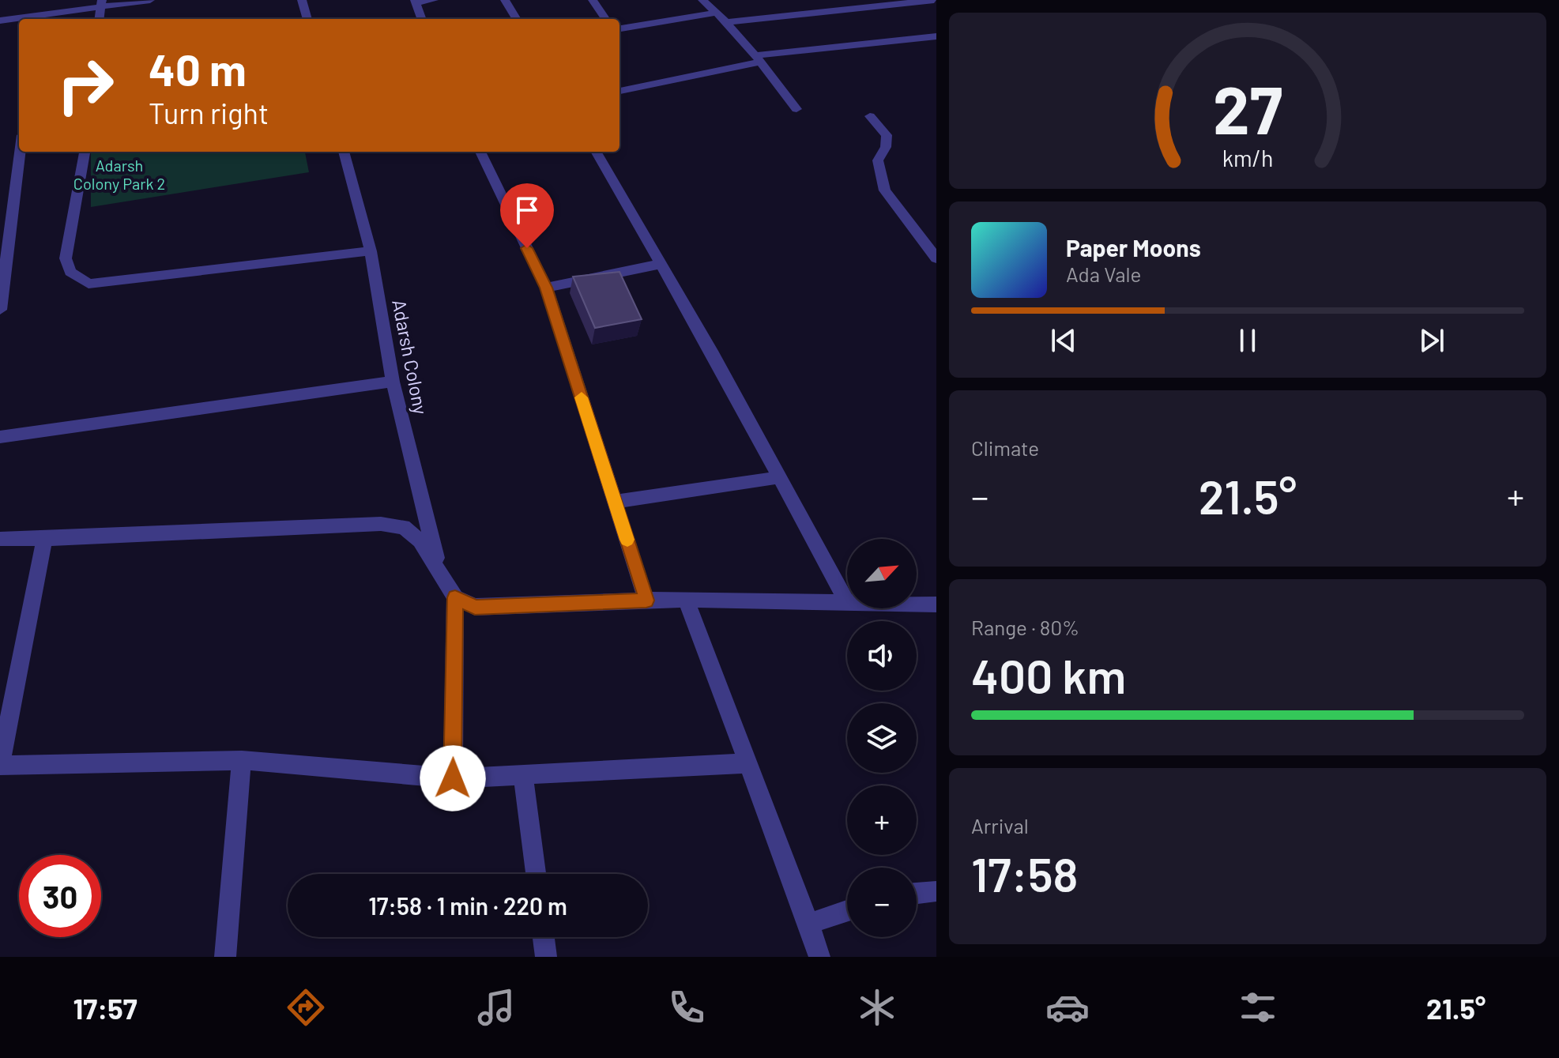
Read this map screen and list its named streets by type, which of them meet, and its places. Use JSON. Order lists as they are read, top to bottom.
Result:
{
  "streets": {
    "street": ["Adarsh Colony"]
  },
  "parks": ["Adarsh Colony Park 2"],
  "north": "top right",
  "page": {
    "turn": ["40 m", "Turn right"],
    "song": ["Paper Moons", "Ada Vale"],
    "tile": [
      "Climate",
      ["Range · 80%", "400 km"],
      ["Arrival", "17:58"]
    ],
    "heat": ["−", "21.5°", "+"],
    "map_buttons": ["+", "−"],
    "limit": "30",
    "trip": "17:58 · 1 min · 220 m",
    "tabs": ["17:57", "21.5°"],
    "gauge": ["27", "km/h"]
  }
}
